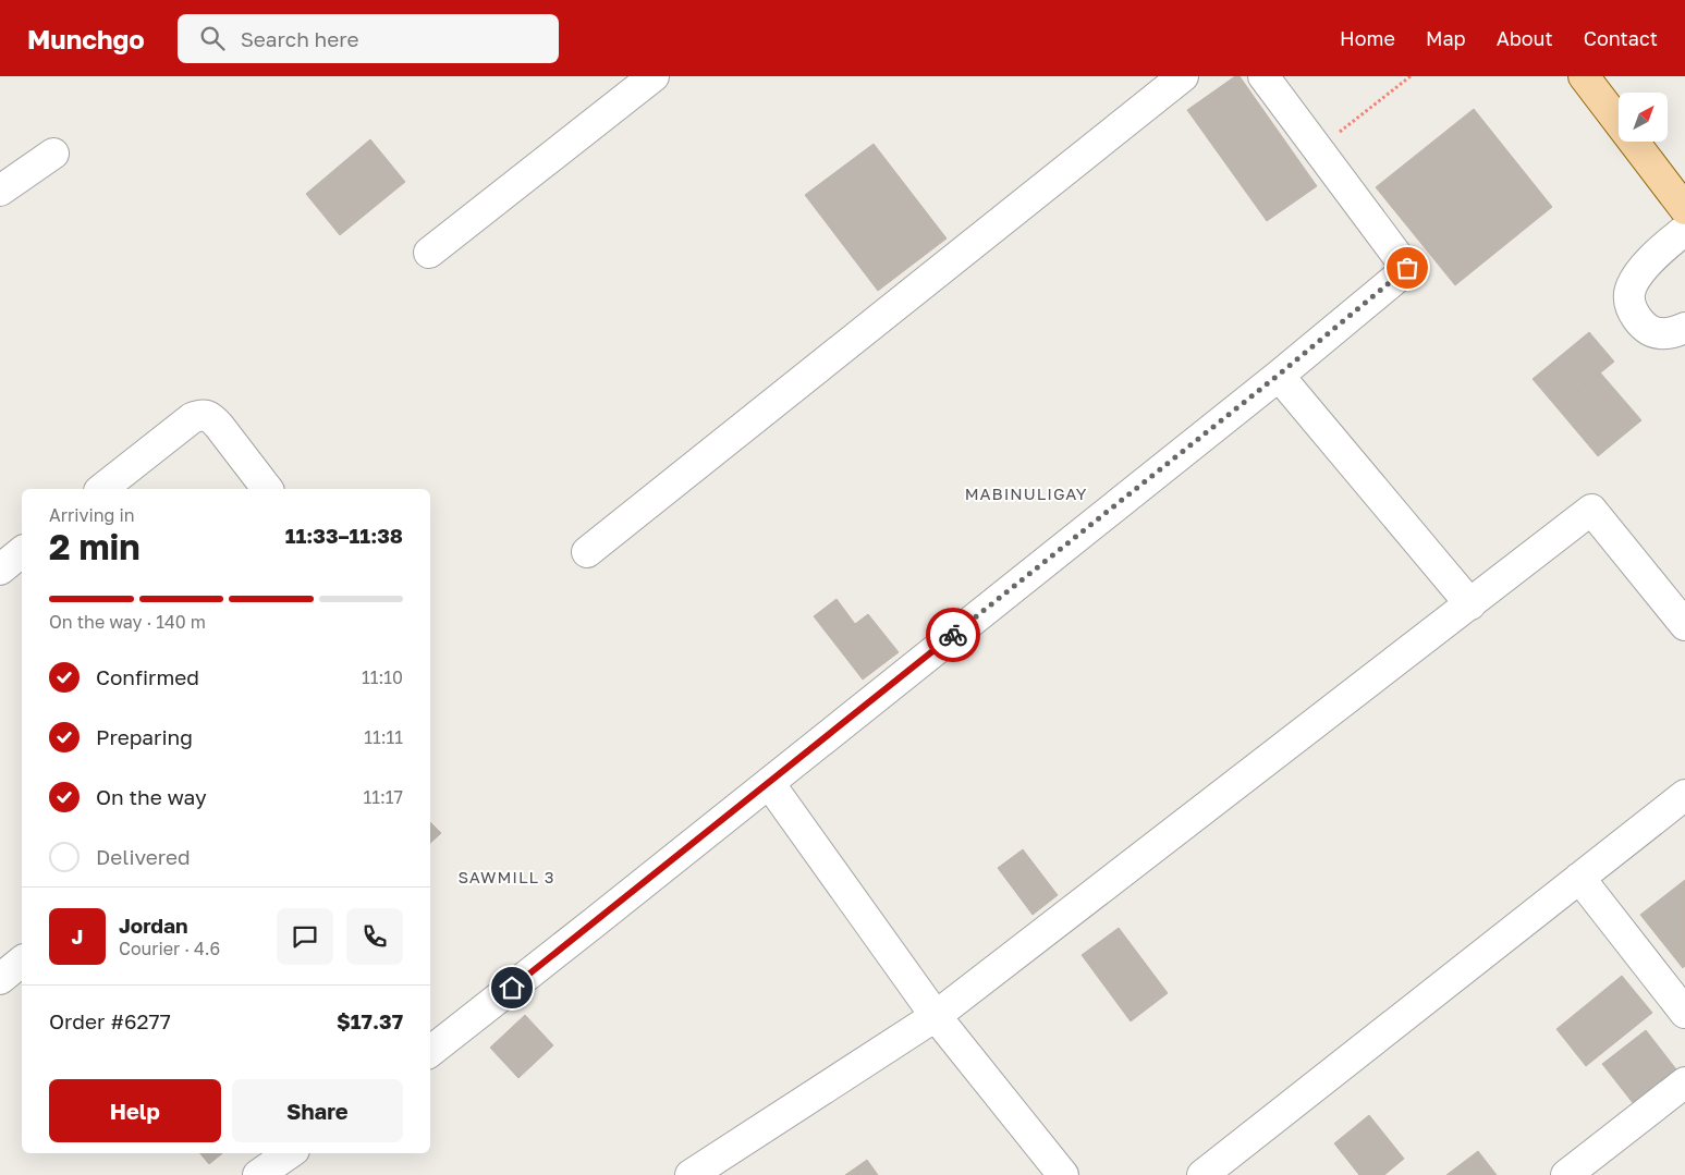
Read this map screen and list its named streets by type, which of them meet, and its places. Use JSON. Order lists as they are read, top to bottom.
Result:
{
  "districts": ["MABINULIGAY", "SAWMILL 3"],
  "north": "top right",
  "page": {
    "header": "Munchgo",
    "search": "Search here",
    "nav": [
      "Home",
      "Map",
      "About",
      "Contact"
    ],
    "heading": ["2 min", "Arriving in", "11:33–11:38"],
    "panel": [
      "Jordan",
      "Courier · 4.6",
      "Order #6277",
      "$17.37"
    ],
    "bar": "On the way · 140 m",
    "list": [
      ["Confirmed", "11:10"],
      ["Preparing", "11:11"],
      ["On the way", "11:17"],
      "Delivered"
    ],
    "round": "J",
    "buttons": ["Help", "Share"]
  }
}
